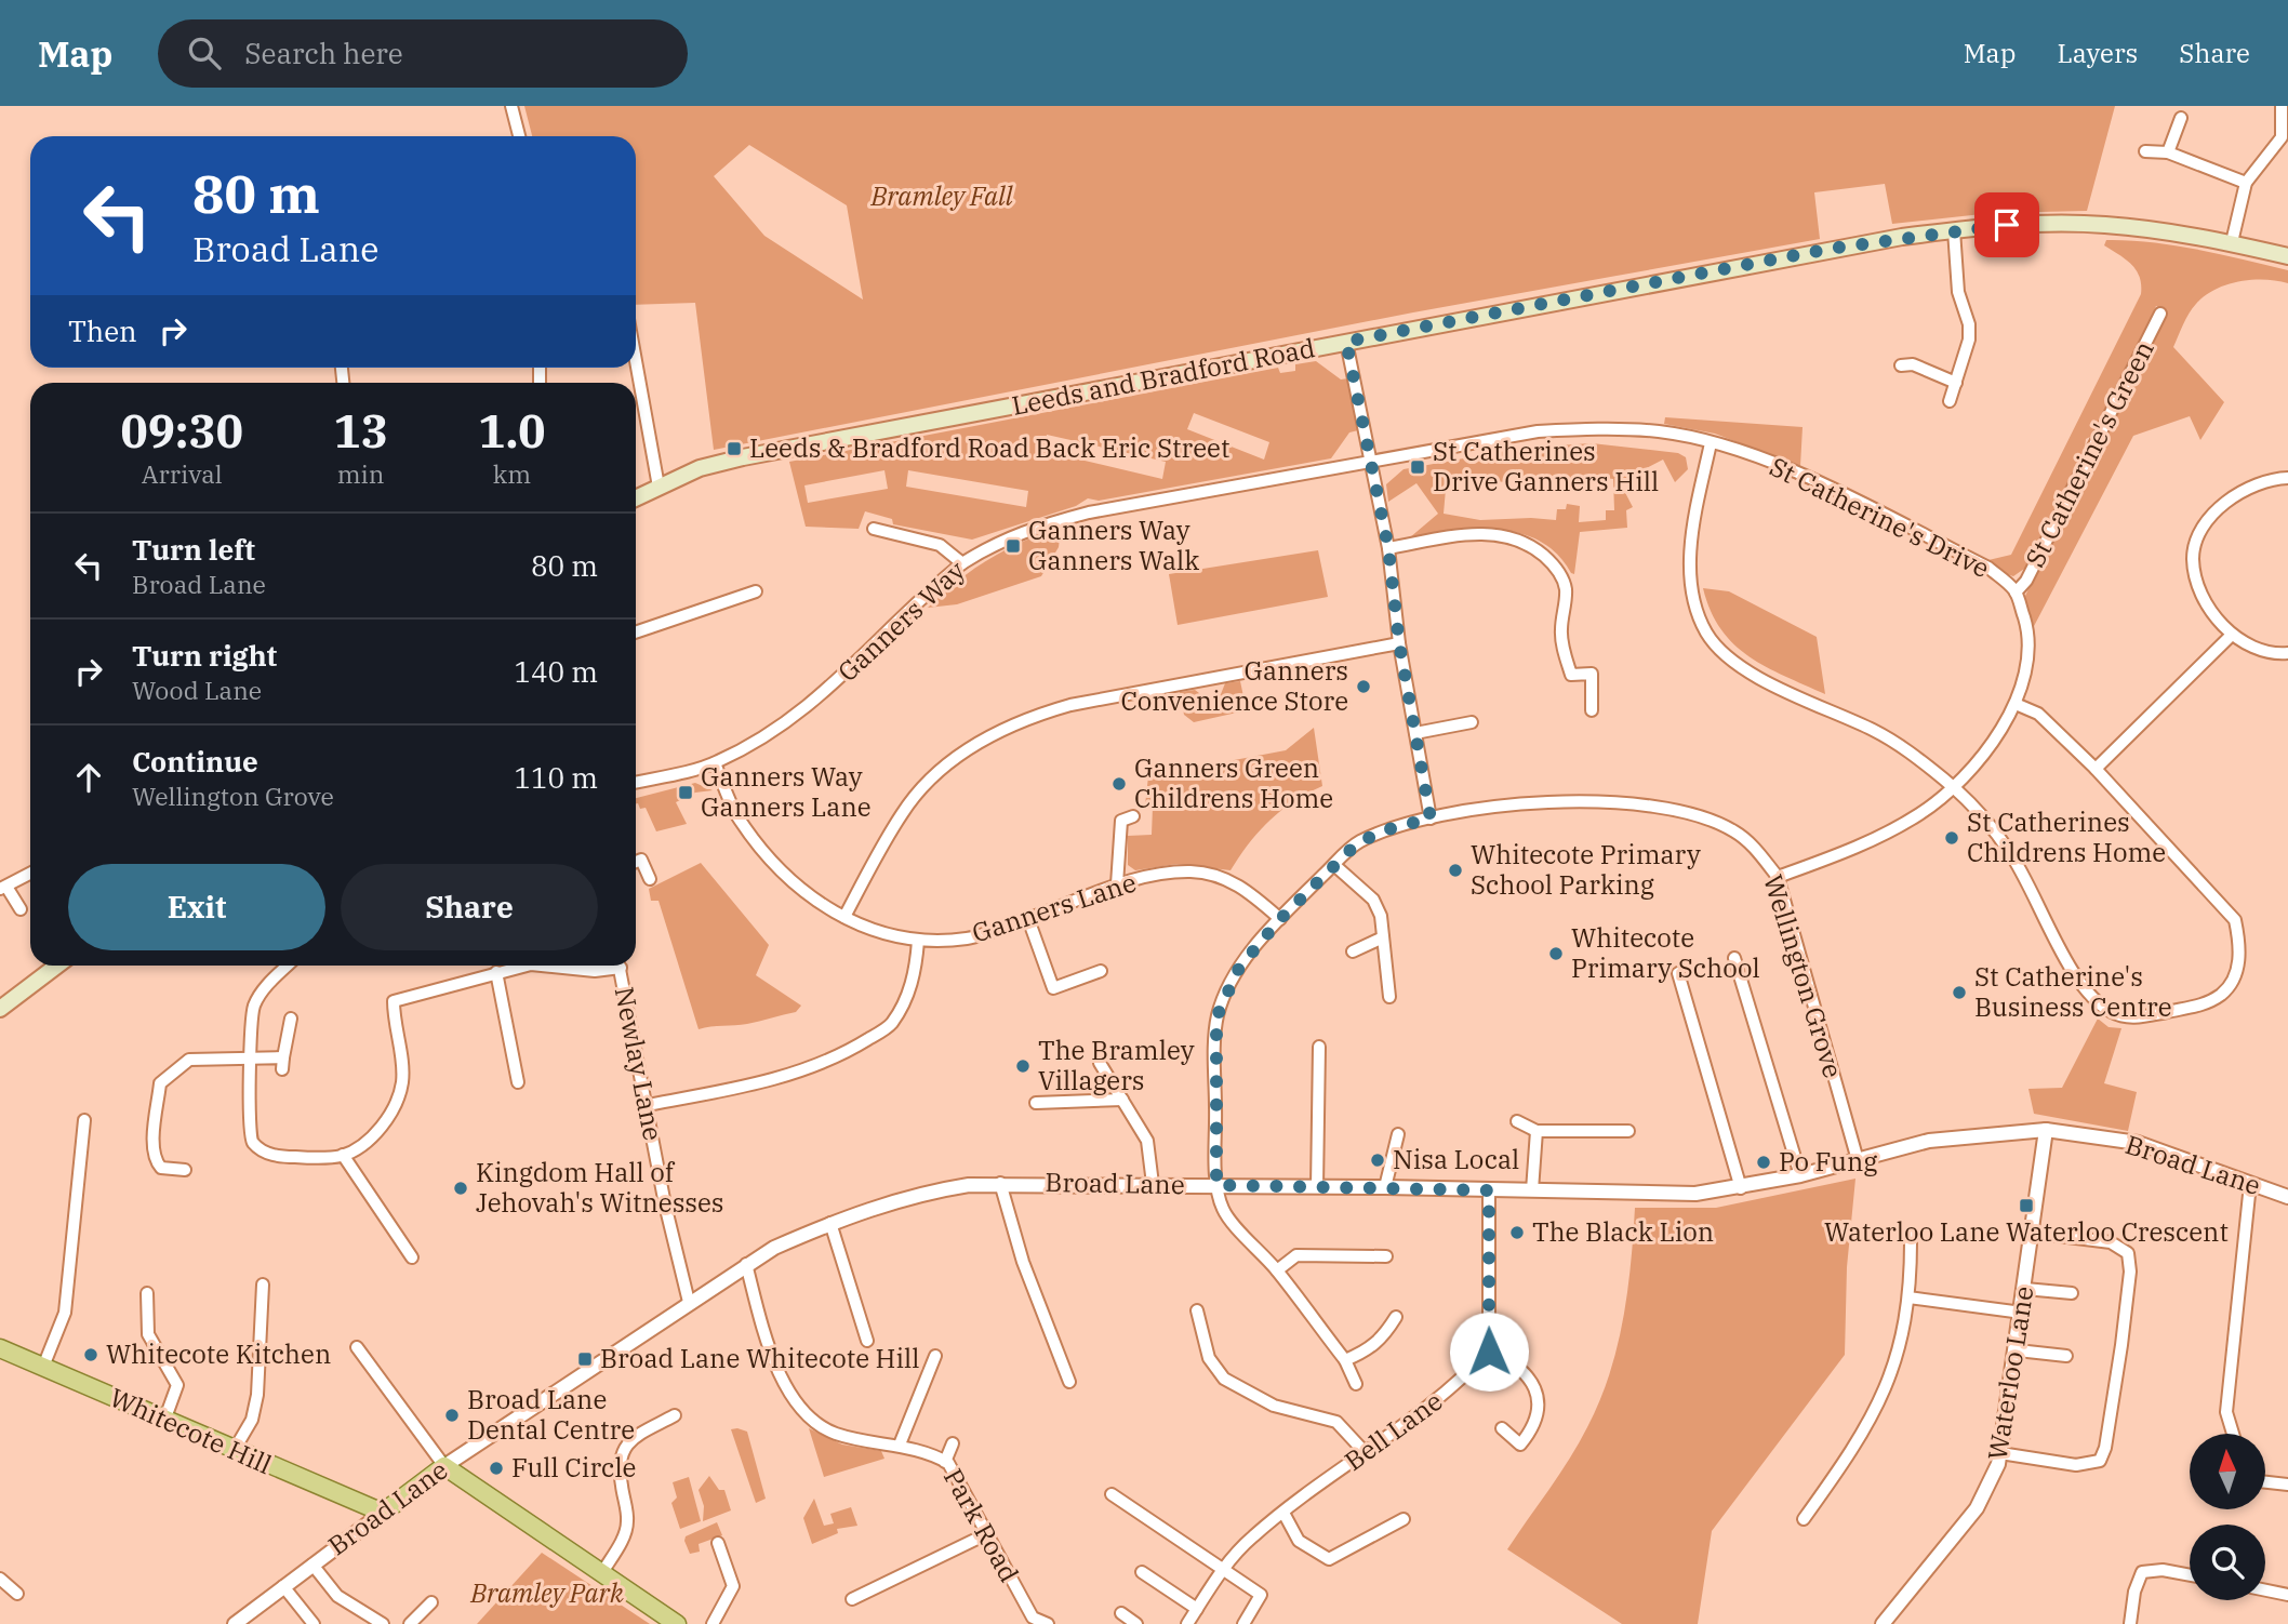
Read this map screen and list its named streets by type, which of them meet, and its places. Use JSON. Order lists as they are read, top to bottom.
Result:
{
  "streets": {
    "main road": ["Leeds and Bradford Road", "Broad Lane", "Whitecote Hill"],
    "street": [
      "St Catherine's Green",
      "St Catherine's Drive",
      "Ganners Way",
      "Ganners Lane",
      "Wellington Grove",
      "Newlay Lane",
      "Waterloo Lane",
      "Bell Lane",
      "Park Road"
    ]
  },
  "crossings": [
    ["St Catherine's Green", "St Catherine's Drive"],
    ["St Catherine's Drive", "Ganners Way"],
    ["St Catherine's Drive", "Wellington Grove"],
    ["Ganners Way", "Ganners Lane"],
    ["Ganners Lane", "Wellington Grove"],
    ["Wellington Grove", "Broad Lane"],
    ["Newlay Lane", "Broad Lane"],
    ["Broad Lane", "Waterloo Lane"],
    ["Broad Lane", "Whitecote Hill"],
    ["Broad Lane", "Park Road"]
  ],
  "parks": ["Bramley Fall", "Bramley Park"],
  "places": {
    "transit": [
      "Leeds & Bradford Road Back Eric Street",
      "St Catherines Drive Ganners Hill",
      "Ganners Way Ganners Walk",
      "Ganners Way Ganners Lane",
      "Waterloo Lane Waterloo Crescent",
      "Broad Lane Whitecote Hill"
    ],
    "other": [
      "Ganners Convenience Store",
      "Ganners Green Childrens Home",
      "St Catherines Childrens Home",
      "Whitecote Primary School Parking",
      "Whitecote Primary School",
      "St Catherine's Business Centre",
      "The Bramley Villagers",
      "Nisa Local",
      "Po Fung",
      "Kingdom Hall of Jehovah's Witnesses",
      "The Black Lion",
      "Whitecote Kitchen",
      "Broad Lane Dental Centre",
      "Full Circle"
    ]
  },
  "north": "top",
  "page": {
    "header": "Map",
    "search": "Search here",
    "nav": ["Map", "Layers", "Share"],
    "turn": ["80 m", "Broad Lane"],
    "then": "Then",
    "eta": [
      "09:30",
      "Arrival",
      "13",
      "min",
      "1.0",
      "km"
    ],
    "list": [
      {
        "name": "Turn left",
        "note": "Broad Lane",
        "value": "80 m"
      },
      {
        "name": "Turn right",
        "note": "Wood Lane",
        "value": "140 m"
      },
      {
        "name": "Continue",
        "note": "Wellington Grove",
        "value": "110 m"
      }
    ],
    "buttons": ["Exit", "Share"]
  }
}
